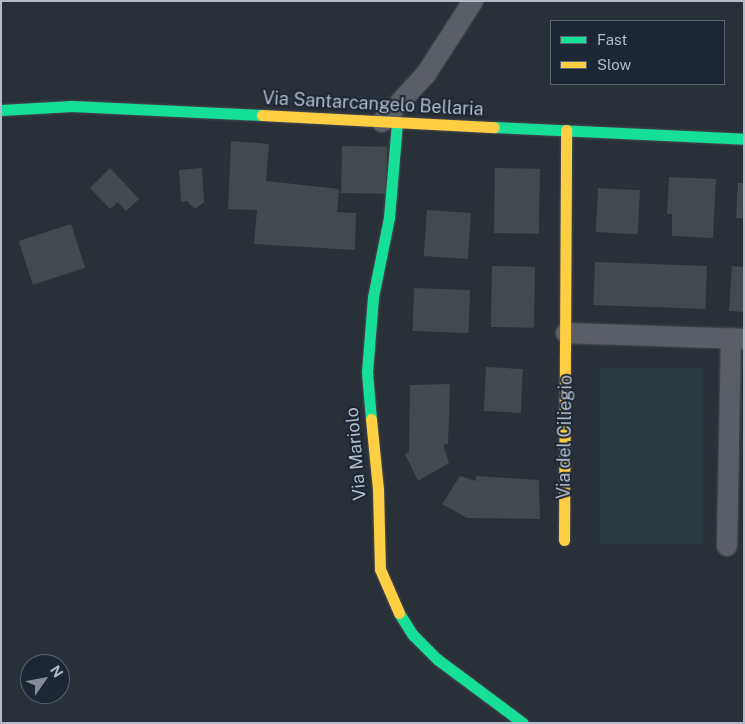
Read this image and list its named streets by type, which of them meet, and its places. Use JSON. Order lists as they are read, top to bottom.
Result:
{
  "streets": {
    "street": ["Via Santarcangelo Bellaria", "Via del Ciliegio", "Via Mariolo"]
  },
  "crossings": [
    ["Via Santarcangelo Bellaria", "Via del Ciliegio"],
    ["Via Santarcangelo Bellaria", "Via Mariolo"]
  ],
  "legend": ["Fast", "Slow"],
  "north": "top right"
}
